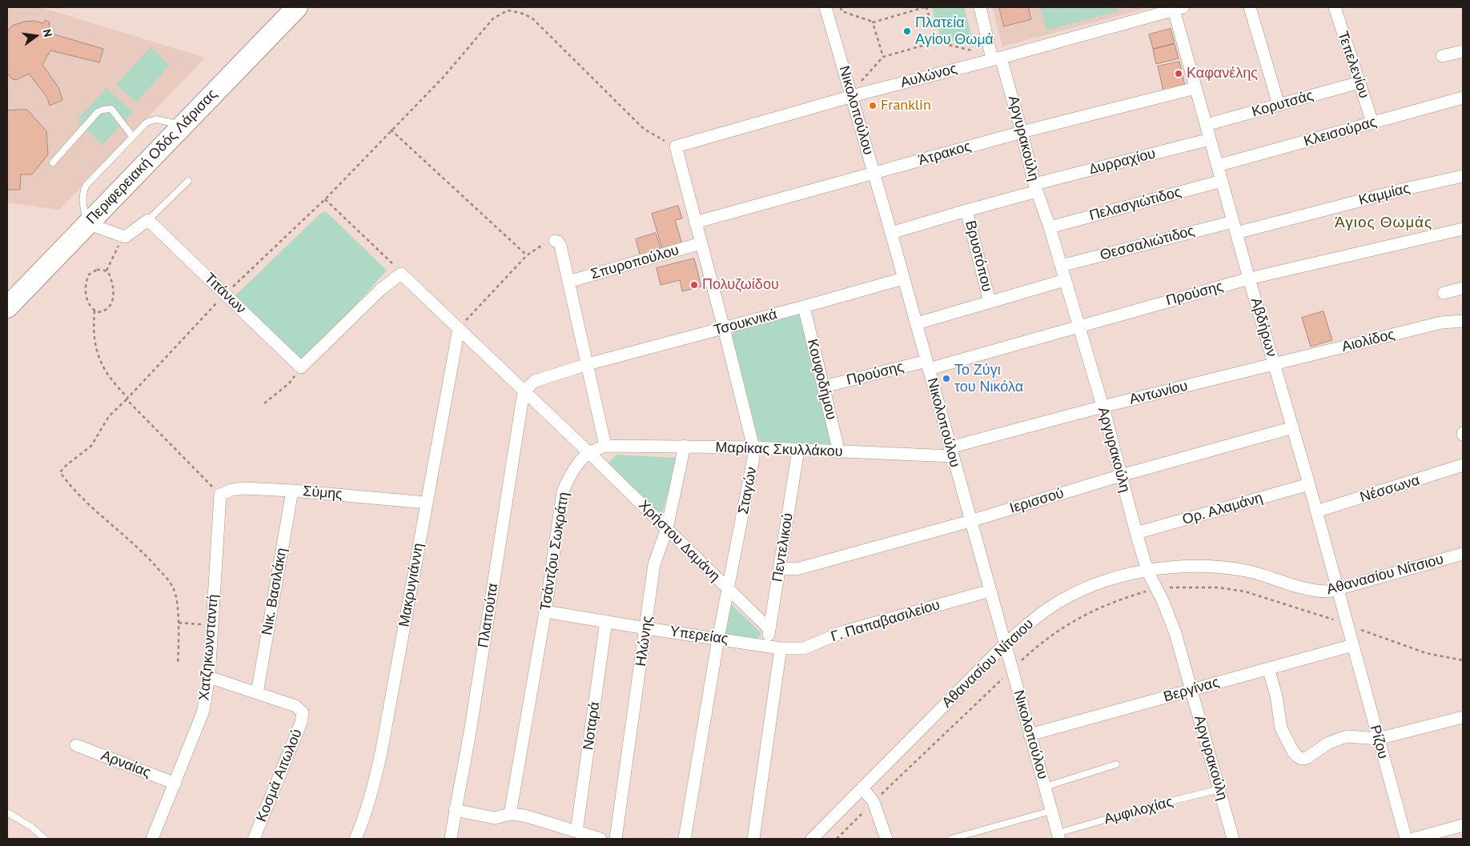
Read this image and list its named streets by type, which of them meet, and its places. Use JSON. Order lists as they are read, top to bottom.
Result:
{
  "streets": {
    "highway": ["Περιφερειακή Οδός Λάρισας"],
    "street": [
      "Τεπελενίου",
      "Αυλώνος",
      "Κορυτσάς",
      "Νικολοπούλου",
      "Κλεισούρας",
      "Αργυρακούλη",
      "Άτρακος",
      "Δυρραχίου",
      "Καμμίας",
      "Πελασγιώτιδος",
      "Θεσσαλιώτιδος",
      "Βρυοτόπου",
      "Σπυροπούλου",
      "Τιτάνων",
      "Προύσης",
      "Τσουκνικά",
      "Αβδήρων",
      "Αιολίδος",
      "Κουφοδήμου",
      "Αντωνίου",
      "Μαρίκας Σκυλλάκου",
      "Νέσσωνα",
      "Σταγών",
      "Σύμης",
      "Ιερισσού",
      "Ορ. Αλαμάνη",
      "Χρήστου Δαμάνη",
      "Πεντελικού",
      "Τσάντζου Σωκράτη",
      "Αθανασίου Νίτσιου",
      "Μακρυγιάννη",
      "Νικ. Βασιλάκη",
      "Πλαπούτα",
      "Γ. Παπαβασιλείου",
      "Υπερείας",
      "Ηλώνης",
      "Χατζηκωνσταντή",
      "Βεργίνας",
      "Νοταρά",
      "Ρίζου",
      "Αρναίας",
      "Κοσμά Αιτωλού"
    ],
    "lane": ["Αμφιλοχίας"]
  },
  "crossings": [
    ["Τεπελενίου", "Κορυτσάς"],
    ["Τεπελενίου", "Κλεισούρας"],
    ["Αυλώνος", "Νικολοπούλου"],
    ["Αυλώνος", "Αργυρακούλη"],
    ["Αυλώνος", "Αβδήρων"],
    ["Αυλώνος", "Σταγών"],
    ["Κορυτσάς", "Αβδήρων"],
    ["Νικολοπούλου", "Άτρακος"],
    ["Νικολοπούλου", "Δυρραχίου"],
    ["Νικολοπούλου", "Προύσης"],
    ["Νικολοπούλου", "Τσουκνικά"],
    ["Νικολοπούλου", "Αντωνίου"],
    ["Νικολοπούλου", "Μαρίκας Σκυλλάκου"],
    ["Νικολοπούλου", "Ιερισσού"],
    ["Νικολοπούλου", "Αθανασίου Νίτσιου"],
    ["Νικολοπούλου", "Γ. Παπαβασιλείου"],
    ["Νικολοπούλου", "Βεργίνας"],
    ["Νικολοπούλου", "Αμφιλοχίας"],
    ["Κλεισούρας", "Αβδήρων"],
    ["Αργυρακούλη", "Άτρακος"],
    ["Αργυρακούλη", "Δυρραχίου"],
    ["Αργυρακούλη", "Πελασγιώτιδος"],
    ["Αργυρακούλη", "Θεσσαλιώτιδος"],
    ["Αργυρακούλη", "Προύσης"],
    ["Αργυρακούλη", "Αντωνίου"],
    ["Αργυρακούλη", "Ιερισσού"],
    ["Αργυρακούλη", "Ορ. Αλαμάνη"],
    ["Αργυρακούλη", "Αθανασίου Νίτσιου"],
    ["Αργυρακούλη", "Βεργίνας"],
    ["Αργυρακούλη", "Αμφιλοχίας"],
    ["Άτρακος", "Αβδήρων"],
    ["Άτρακος", "Σταγών"],
    ["Δυρραχίου", "Βρυοτόπου"],
    ["Δυρραχίου", "Αβδήρων"],
    ["Καμμίας", "Αβδήρων"],
    ["Πελασγιώτιδος", "Αβδήρων"],
    ["Θεσσαλιώτιδος", "Αβδήρων"],
    ["Σπυροπούλου", "Σταγών"],
    ["Προύσης", "Αβδήρων"],
    ["Προύσης", "Κουφοδήμου"],
    ["Τσουκνικά", "Κουφοδήμου"],
    ["Τσουκνικά", "Σταγών"],
    ["Τσουκνικά", "Χρήστου Δαμάνη"],
    ["Τσουκνικά", "Πλαπούτα"],
    ["Αβδήρων", "Αιολίδος"],
    ["Αβδήρων", "Αντωνίου"],
    ["Αβδήρων", "Νέσσωνα"],
    ["Αβδήρων", "Ιερισσού"],
    ["Αβδήρων", "Ορ. Αλαμάνη"],
    ["Αβδήρων", "Αθανασίου Νίτσιου"],
    ["Αβδήρων", "Βεργίνας"],
    ["Αβδήρων", "Ρίζου"],
    ["Αιολίδος", "Αντωνίου"],
    ["Κουφοδήμου", "Μαρίκας Σκυλλάκου"],
    ["Αντωνίου", "Μαρίκας Σκυλλάκου"],
    ["Μαρίκας Σκυλλάκου", "Σταγών"],
    ["Μαρίκας Σκυλλάκου", "Πεντελικού"],
    ["Μαρίκας Σκυλλάκου", "Τσάντζου Σωκράτη"],
    ["Μαρίκας Σκυλλάκου", "Ηλώνης"],
    ["Σταγών", "Χρήστου Δαμάνη"],
    ["Σταγών", "Υπερείας"],
    ["Σύμης", "Μακρυγιάννη"],
    ["Σύμης", "Νικ. Βασιλάκη"],
    ["Σύμης", "Χατζηκωνσταντή"],
    ["Ιερισσού", "Πεντελικού"],
    ["Χρήστου Δαμάνη", "Πεντελικού"],
    ["Χρήστου Δαμάνη", "Τσάντζου Σωκράτη"],
    ["Χρήστου Δαμάνη", "Μακρυγιάννη"],
    ["Χρήστου Δαμάνη", "Πλαπούτα"],
    ["Χρήστου Δαμάνη", "Ηλώνης"],
    ["Πεντελικού", "Υπερείας"],
    ["Τσάντζου Σωκράτη", "Υπερείας"],
    ["Νικ. Βασιλάκη", "Κοσμά Αιτωλού"],
    ["Γ. Παπαβασιλείου", "Υπερείας"],
    ["Υπερείας", "Ηλώνης"],
    ["Υπερείας", "Νοταρά"],
    ["Χατζηκωνσταντή", "Αρναίας"],
    ["Βεργίνας", "Ρίζου"]
  ],
  "districts": ["Άγιος Θωμάς"],
  "places": [
    "Πλατεία Αγίου Θωμά",
    "Καφανέλης",
    "Franklin",
    "Πολυζωίδου",
    "Το Ζύγι του Νικόλα"
  ],
  "north": "right"
}
